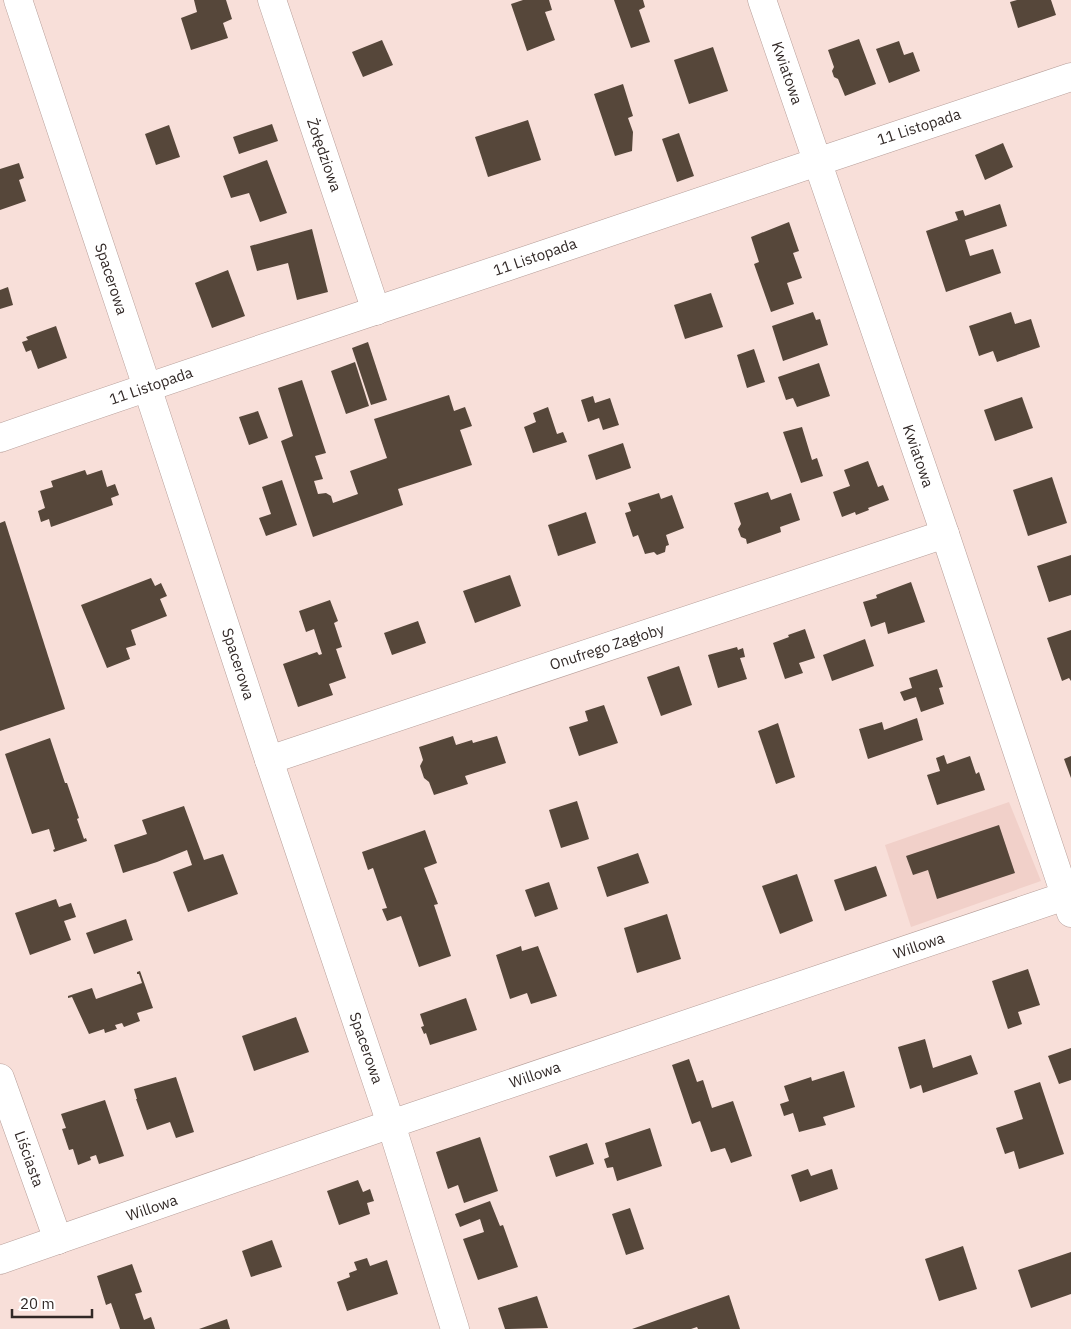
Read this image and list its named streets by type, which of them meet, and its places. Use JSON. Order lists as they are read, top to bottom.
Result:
{
  "streets": {
    "street": [
      "Kwiatowa",
      "11 Listopada",
      "Żołędziowa",
      "Spacerowa",
      "Onufrego Zagłoby",
      "Willowa",
      "Liściasta"
    ]
  },
  "crossings": [
    ["Kwiatowa", "11 Listopada"],
    ["Kwiatowa", "Onufrego Zagłoby"],
    ["Kwiatowa", "Willowa"],
    ["11 Listopada", "Żołędziowa"],
    ["11 Listopada", "Spacerowa"],
    ["Spacerowa", "Onufrego Zagłoby"],
    ["Spacerowa", "Willowa"],
    ["Willowa", "Liściasta"]
  ],
  "scale_bar": "20 m"
}
